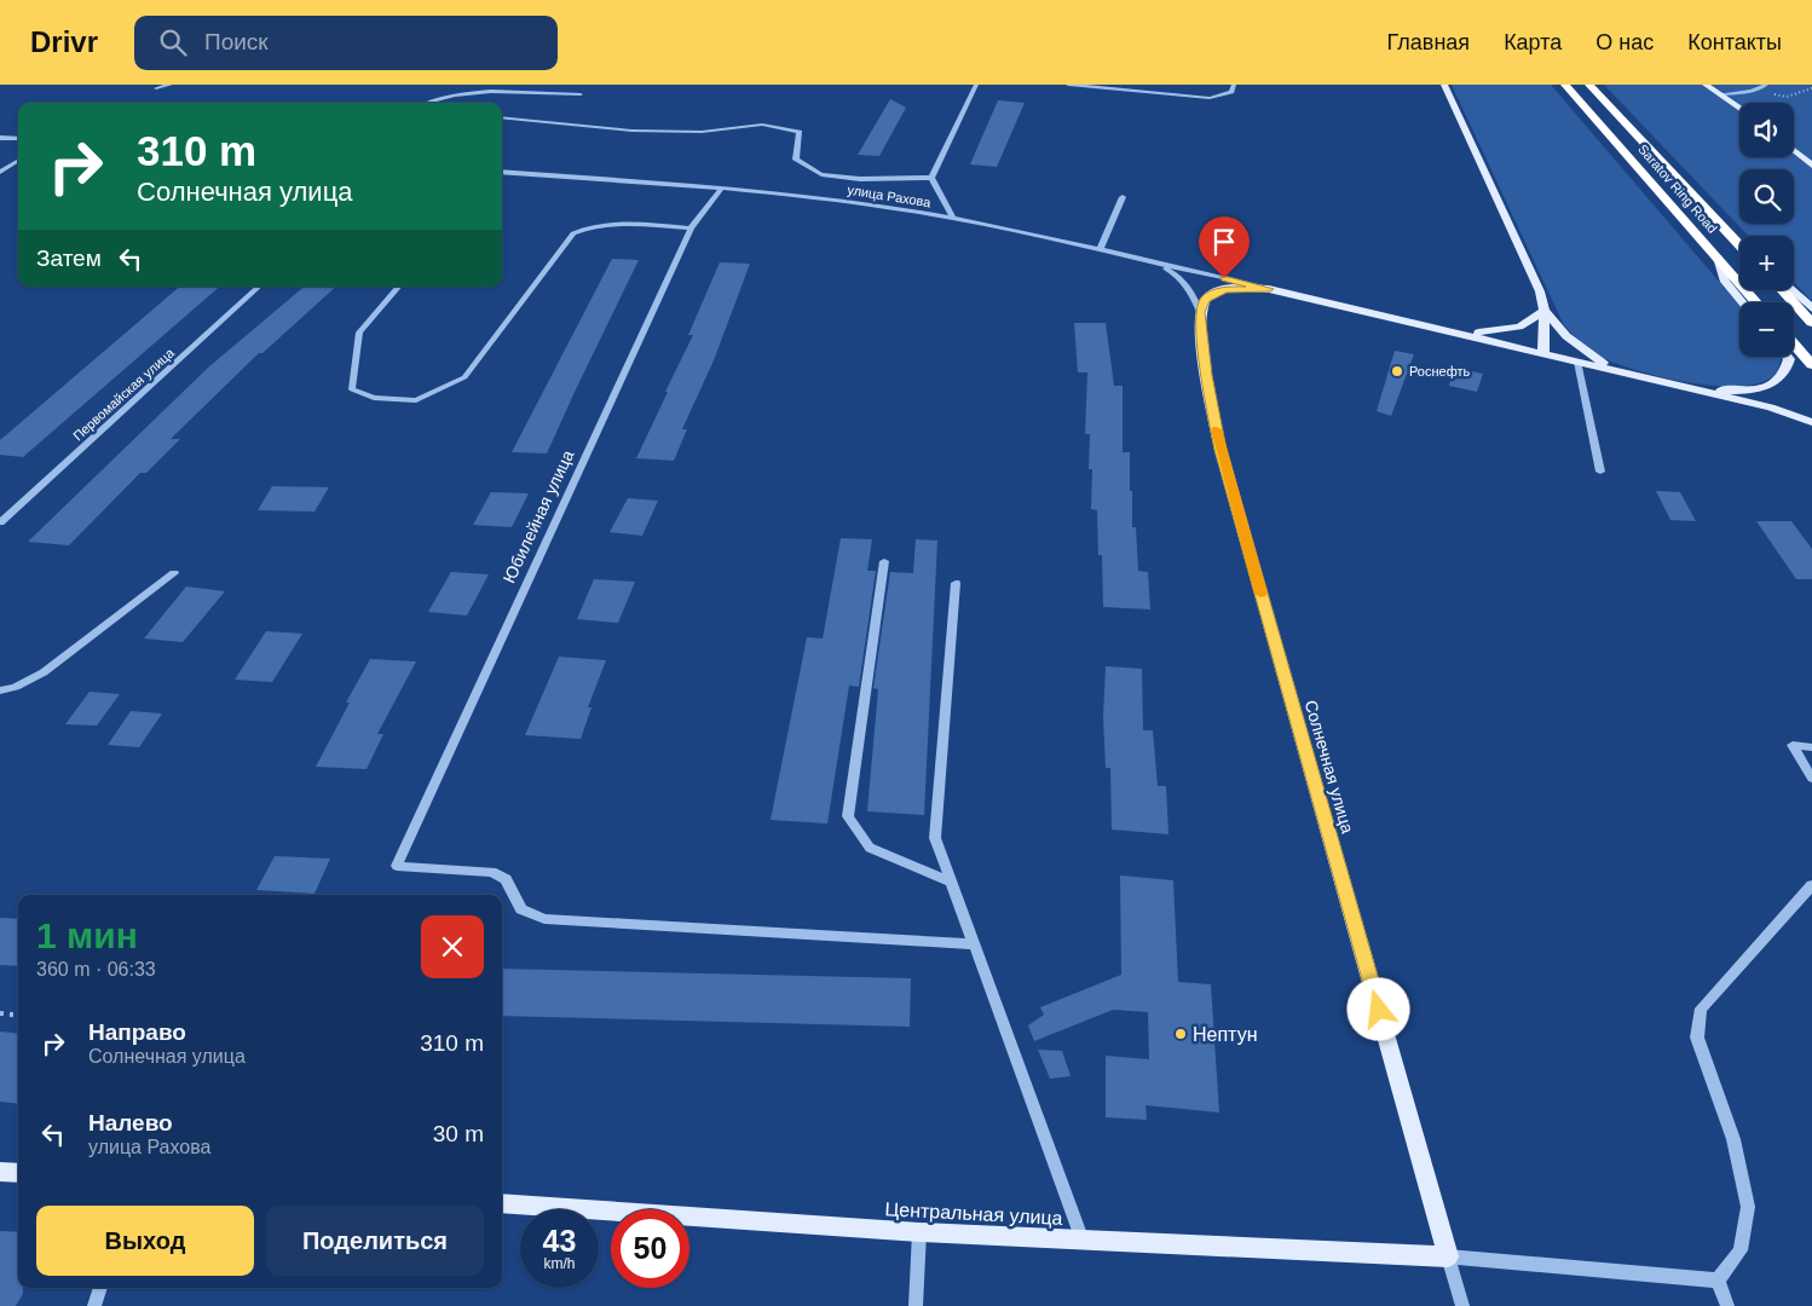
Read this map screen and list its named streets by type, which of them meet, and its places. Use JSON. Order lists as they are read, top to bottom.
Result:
{
  "streets": {
    "highway": ["Saratov Ring Road"],
    "main road": ["Солнечная улица", "Центральная улица"],
    "street": ["улица Рахова", "Первомайская улица", "Юбилейная улица"]
  },
  "crossings": [
    ["улица Рахова", "Юбилейная улица"],
    ["Солнечная улица", "Центральная улица"]
  ],
  "places": ["Роснефть", "Нептун"],
  "page": {
    "header": "Drivr",
    "search": "Поиск",
    "nav": [
      "Главная",
      "Карта",
      "О нас",
      "Контакты"
    ],
    "map_buttons": ["+", "−"],
    "turn": ["310 m", "Солнечная улица"],
    "then": "Затем",
    "heading": ["1 мин", "360 m · 06:33"],
    "list": [
      {
        "name": "Направо",
        "note": "Солнечная улица",
        "value": "310 m"
      },
      {
        "name": "Налево",
        "note": "улица Рахова",
        "value": "30 m"
      }
    ],
    "buttons": ["Выход", "Поделиться"],
    "speed": "43 km/h",
    "limit": "50"
  }
}
